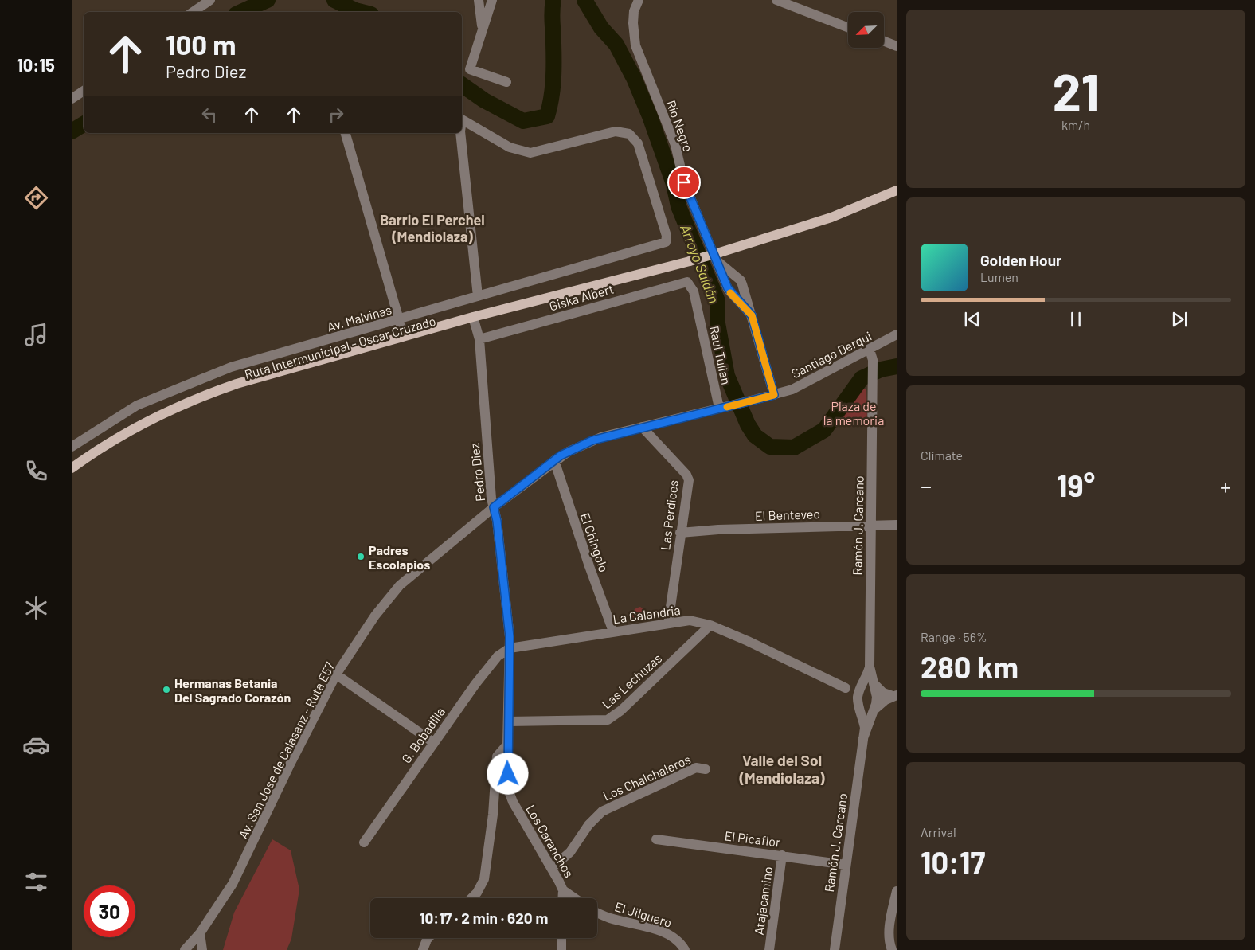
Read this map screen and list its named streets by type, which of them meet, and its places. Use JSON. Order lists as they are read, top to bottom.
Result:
{
  "streets": {
    "main road": ["Ruta Intermunicipal - Oscar Cruzado"],
    "street": [
      "Río Negro",
      "Giska Albert",
      "Av. Malvinas",
      "Santiago Derqui",
      "Raul Tulian",
      "Pedro Diez",
      "El Benteveo",
      "Las Perdices",
      "Ramón J. Carcano",
      "El Chingolo",
      "La Calandria",
      "Las Lechuzas",
      "G. Bobadilla",
      "Av. San Jose de Calasanz - Ruta E57",
      "Los Chalchaleros",
      "El Picaflor",
      "Los Caranchos",
      "Atajacamino",
      "El Jilguero"
    ]
  },
  "crossings": [
    ["Río Negro", "Ruta Intermunicipal - Oscar Cruzado"],
    ["Río Negro", "Santiago Derqui"],
    ["Giska Albert", "Raul Tulian"],
    ["Giska Albert", "Pedro Diez"],
    ["Ruta Intermunicipal - Oscar Cruzado", "Pedro Diez"],
    ["Santiago Derqui", "Ramón J. Carcano"],
    ["Santiago Derqui", "Av. San Jose de Calasanz - Ruta E57"],
    ["Raul Tulian", "Av. San Jose de Calasanz - Ruta E57"],
    ["Pedro Diez", "La Calandria"],
    ["Pedro Diez", "G. Bobadilla"],
    ["Pedro Diez", "Av. San Jose de Calasanz - Ruta E57"],
    ["Pedro Diez", "Los Caranchos"],
    ["El Benteveo", "Las Perdices"],
    ["El Benteveo", "Ramón J. Carcano"],
    ["Las Perdices", "La Calandria"],
    ["Las Perdices", "Av. San Jose de Calasanz - Ruta E57"],
    ["Ramón J. Carcano", "La Calandria"],
    ["Ramón J. Carcano", "El Picaflor"],
    ["El Chingolo", "La Calandria"],
    ["El Chingolo", "Av. San Jose de Calasanz - Ruta E57"],
    ["La Calandria", "Las Lechuzas"],
    ["La Calandria", "G. Bobadilla"],
    ["La Calandria", "Los Caranchos"],
    ["Las Lechuzas", "Los Caranchos"],
    ["G. Bobadilla", "Los Caranchos"],
    ["Los Chalchaleros", "Los Caranchos"],
    ["El Picaflor", "Atajacamino"]
  ],
  "districts": ["Barrio El Perchel (Mendiolaza)", "Valle del Sol (Mendiolaza)"],
  "water": ["Arroyo Saldán"],
  "parks": ["Plaza de la memoria"],
  "places": ["Padres Escolapios", "Hermanas Betania Del Sagrado Corazón"],
  "north": "bottom left",
  "page": {
    "tabs": "10:15",
    "tile": [
      ["21", "km/h"],
      "Climate",
      ["Range · 56%", "280 km"],
      ["Arrival", "10:17"]
    ],
    "turn": ["100 m", "Pedro Diez"],
    "song": ["Golden Hour", "Lumen"],
    "heat": ["−", "19°", "+"],
    "limit": "30",
    "trip": "10:17 · 2 min · 620 m"
  }
}
